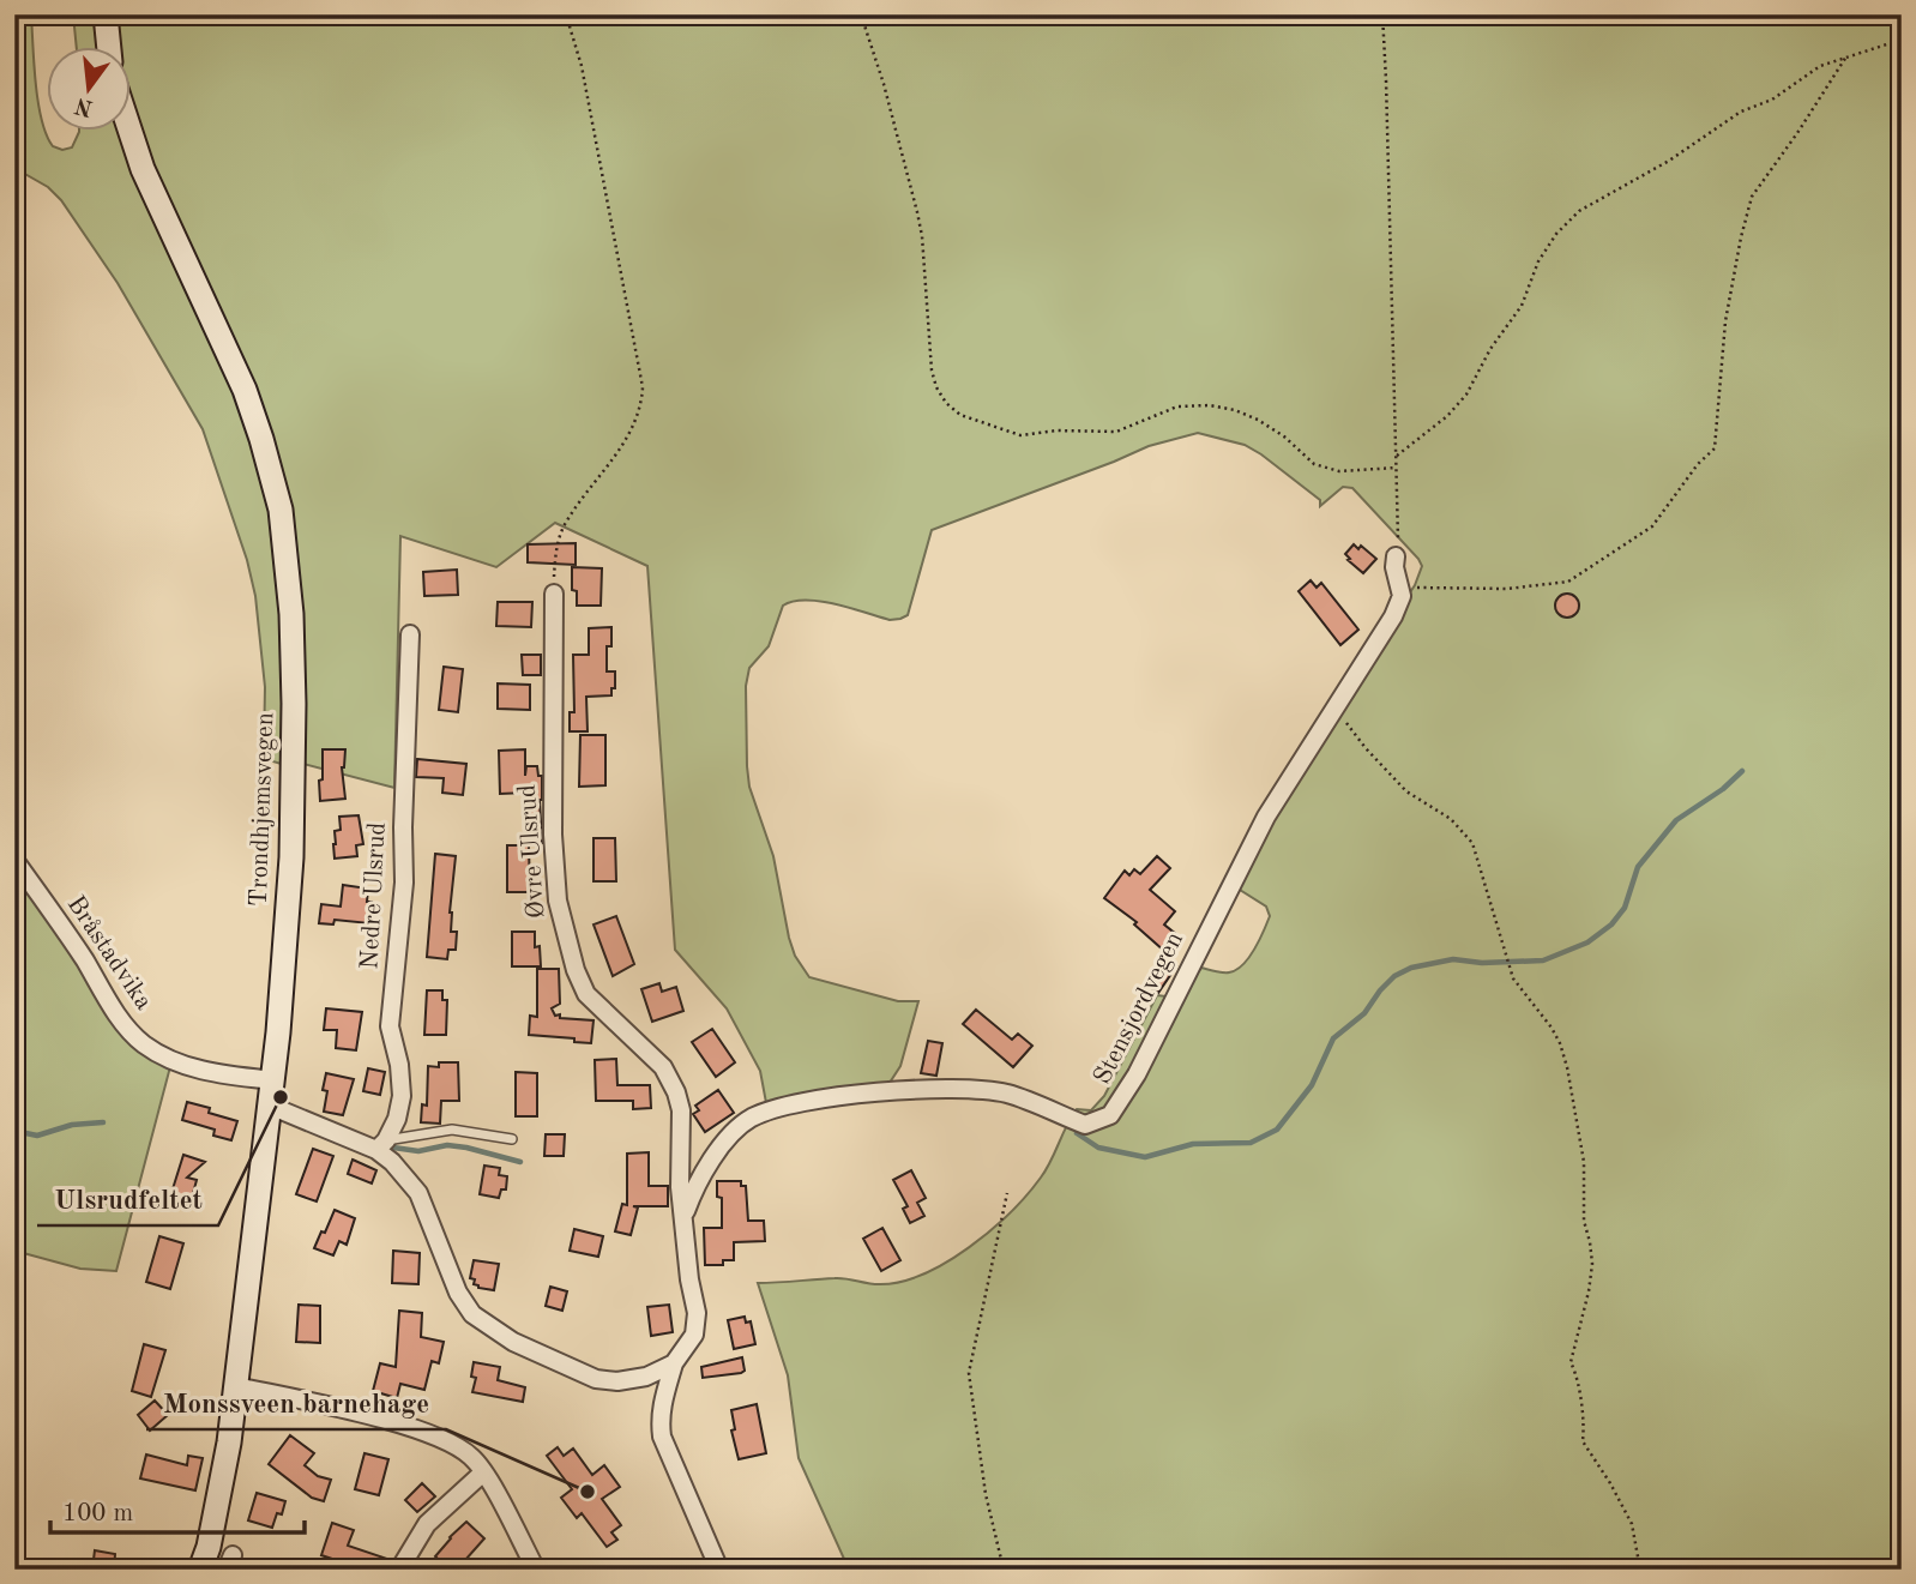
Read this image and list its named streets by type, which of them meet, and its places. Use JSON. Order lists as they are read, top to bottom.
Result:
{
  "streets": {
    "main road": ["Trondhjemsvegen"],
    "street": [
      "Øvre Ulsrud",
      "Nedre Ulsrud",
      "Bråstadvika",
      "Stensjordvegen"
    ]
  },
  "crossings": [
    ["Trondhjemsvegen", "Bråstadvika"],
    ["Øvre Ulsrud", "Stensjordvegen"]
  ],
  "places": ["Ulsrudfeltet", "Monssveen barnehage"],
  "scale_bar": "100 m",
  "north": "bottom"
}
